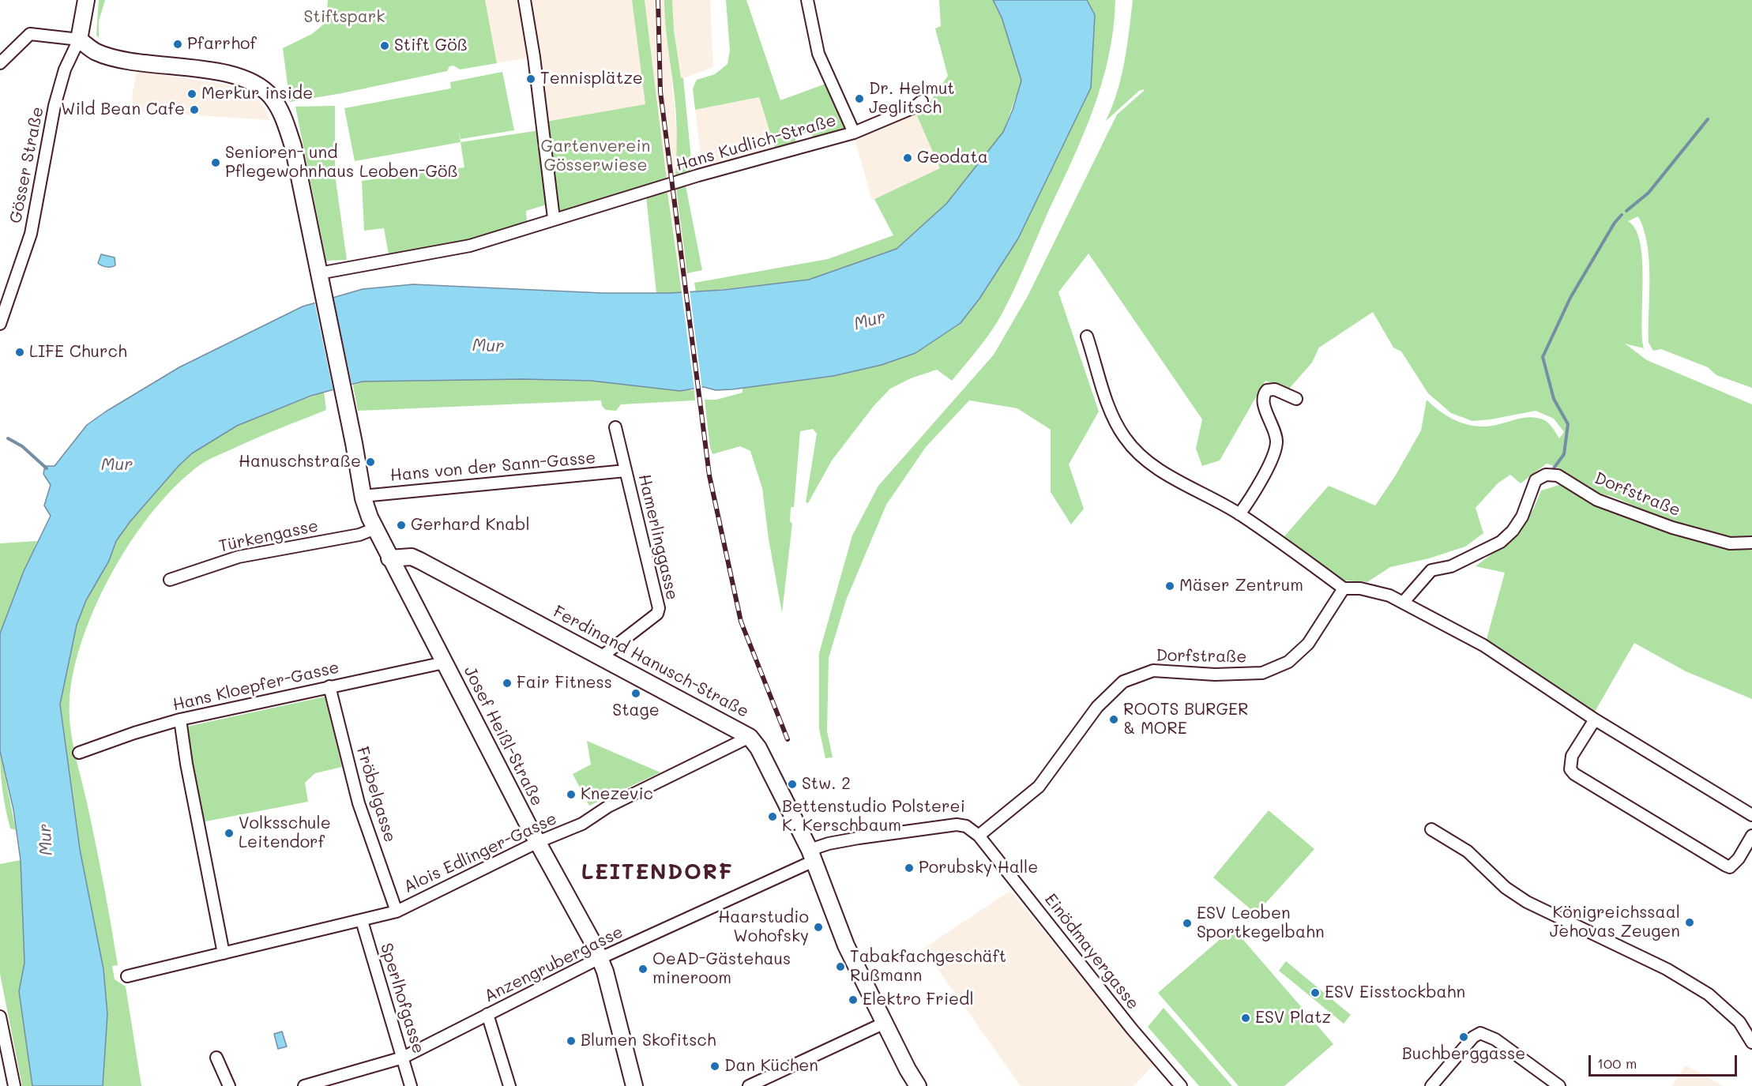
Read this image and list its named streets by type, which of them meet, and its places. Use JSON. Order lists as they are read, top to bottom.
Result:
{
  "streets": {
    "main road": ["Ferdinand Hanusch-Straße", "Josef Heißl-Straße"],
    "street": [
      "Hans Kudlich-Straße",
      "Gösser Straße",
      "Hans von der Sann-Gasse",
      "Dorfstraße",
      "Türkengasse",
      "Hamerlinggasse",
      "Hans Kloepfer-Gasse",
      "Fröbelgasse",
      "Alois Edlinger-Gasse",
      "Einödmayergasse",
      "Anzengrubergasse",
      "Sperlhofgasse"
    ]
  },
  "crossings": [
    ["Hans Kudlich-Straße", "Josef Heißl-Straße"],
    ["Gösser Straße", "Josef Heißl-Straße"],
    ["Hans von der Sann-Gasse", "Hamerlinggasse"],
    ["Hans von der Sann-Gasse", "Josef Heißl-Straße"],
    ["Dorfstraße", "Einödmayergasse"],
    ["Türkengasse", "Josef Heißl-Straße"],
    ["Hamerlinggasse", "Ferdinand Hanusch-Straße"],
    ["Ferdinand Hanusch-Straße", "Josef Heißl-Straße"],
    ["Ferdinand Hanusch-Straße", "Alois Edlinger-Gasse"],
    ["Ferdinand Hanusch-Straße", "Anzengrubergasse"],
    ["Hans Kloepfer-Gasse", "Josef Heißl-Straße"],
    ["Hans Kloepfer-Gasse", "Fröbelgasse"],
    ["Josef Heißl-Straße", "Alois Edlinger-Gasse"],
    ["Josef Heißl-Straße", "Anzengrubergasse"],
    ["Fröbelgasse", "Alois Edlinger-Gasse"],
    ["Alois Edlinger-Gasse", "Sperlhofgasse"],
    ["Anzengrubergasse", "Sperlhofgasse"]
  ],
  "districts": ["LEITENDORF"],
  "water": ["Mur"],
  "parks": ["Stiftspark", "Gartenverein Gösserwiese"],
  "places": [
    "Pfarrhof",
    "Stift Göß",
    "Tennisplätze",
    "Merkur inside",
    "Dr. Helmut Jeglitsch",
    "Wild Bean Cafe",
    "Geodata",
    "Senioren- und Pflegewohnhaus Leoben-Göß",
    "LIFE Church",
    "Hanuschstraße",
    "Gerhard Knabl",
    "Mäser Zentrum",
    "Fair Fitness",
    "Stage",
    "ROOTS BURGER & MORE",
    "Stw. 2",
    "Knezevic",
    "Bettenstudio Polsterei K. Kerschbaum",
    "Volksschule Leitendorf",
    "Porubsky Halle",
    "Königreichssaal Jehovas Zeugen",
    "ESV Leoben Sportkegelbahn",
    "Haarstudio Wohofsky",
    "Tabakfachgeschäft Rußmann",
    "OeAD-Gästehaus mineroom",
    "ESV Eisstockbahn",
    "Elektro Friedl",
    "ESV Platz",
    "Buchberggasse",
    "Blumen Skofitsch",
    "Dan Küchen"
  ],
  "scale_bar": "100 m"
}
